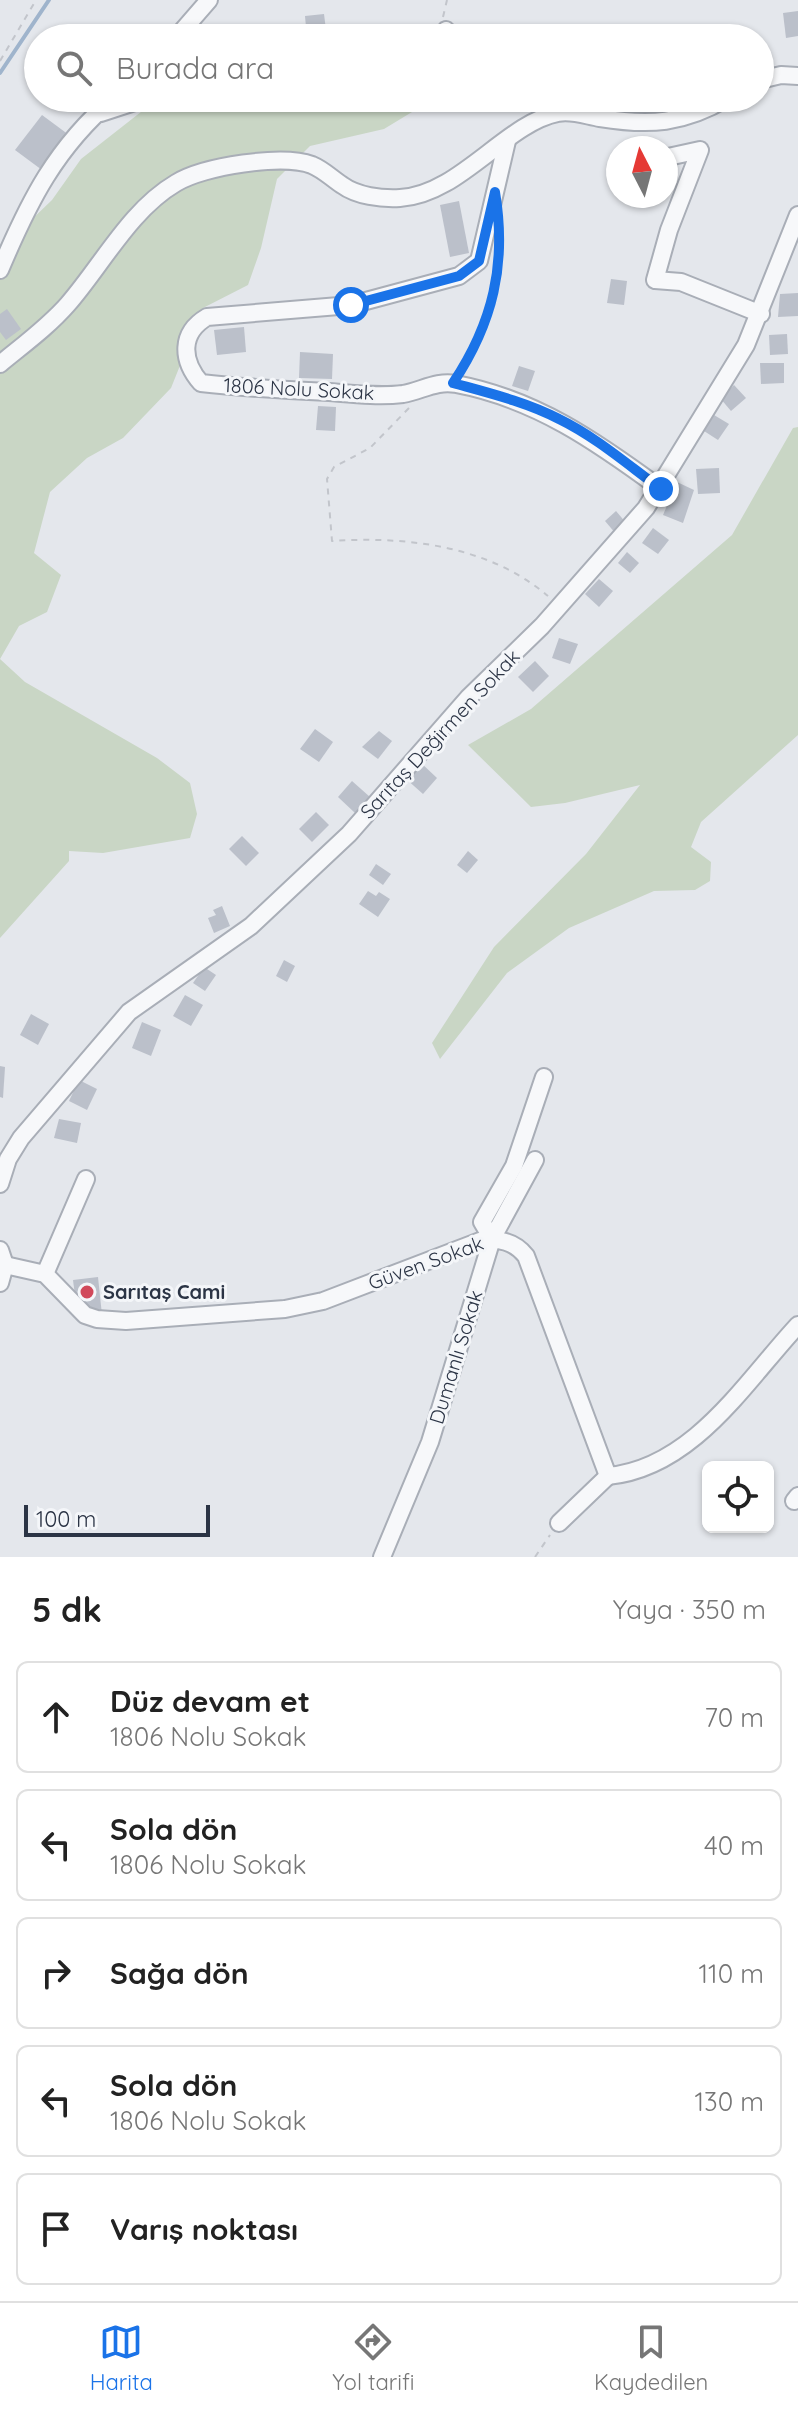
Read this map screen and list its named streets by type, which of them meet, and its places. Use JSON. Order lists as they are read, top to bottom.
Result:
{
  "streets": {
    "street": [
      "1806 Nolu Sokak",
      "Sarıtaş Değirmen Sokak",
      "Güven Sokak",
      "Dumanlı Sokak"
    ]
  },
  "crossings": [
    ["1806 Nolu Sokak", "Sarıtaş Değirmen Sokak"],
    ["Güven Sokak", "Dumanlı Sokak"]
  ],
  "places": ["Sarıtaş Cami"],
  "scale_bar": "100 m",
  "north": "top",
  "page": {
    "search": "Burada ara",
    "scale": "100 m",
    "heading": ["5 dk", "Yaya · 350 m"],
    "list": [
      ["Düz devam et", "1806 Nolu Sokak", "70 m"],
      ["Sola dön", "1806 Nolu Sokak", "40 m"],
      ["Sağa dön", "110 m"],
      ["Sola dön", "1806 Nolu Sokak", "130 m"],
      "Varış noktası"
    ],
    "nav": ["Harita", "Yol tarifi", "Kaydedilen"]
  }
}
